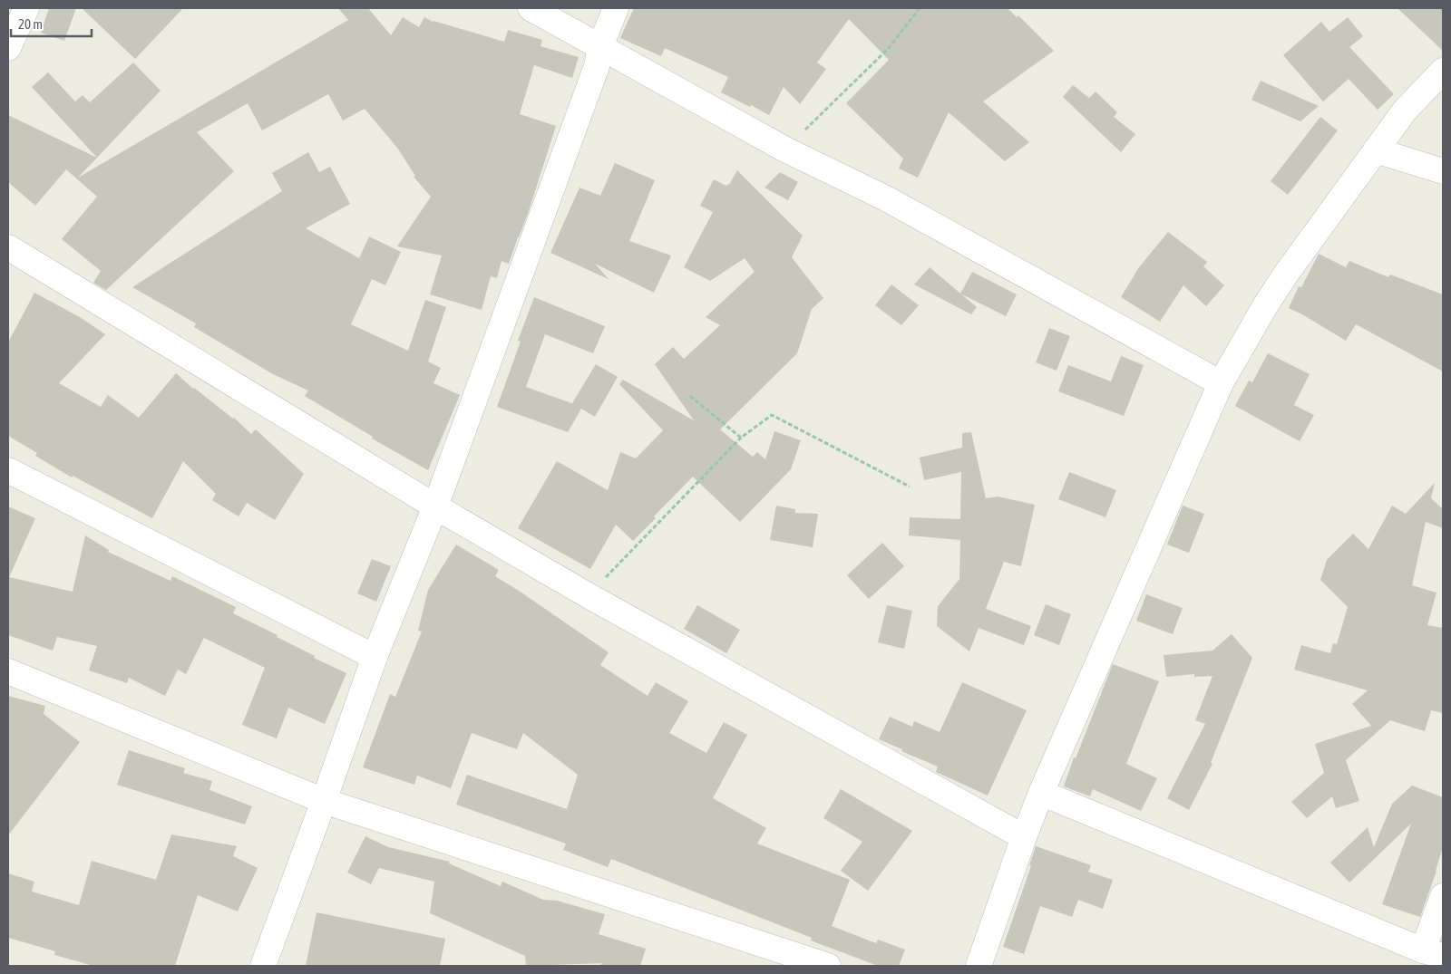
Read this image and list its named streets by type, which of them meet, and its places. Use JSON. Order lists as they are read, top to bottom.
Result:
{
  "scale_bar": "20 m"
}
